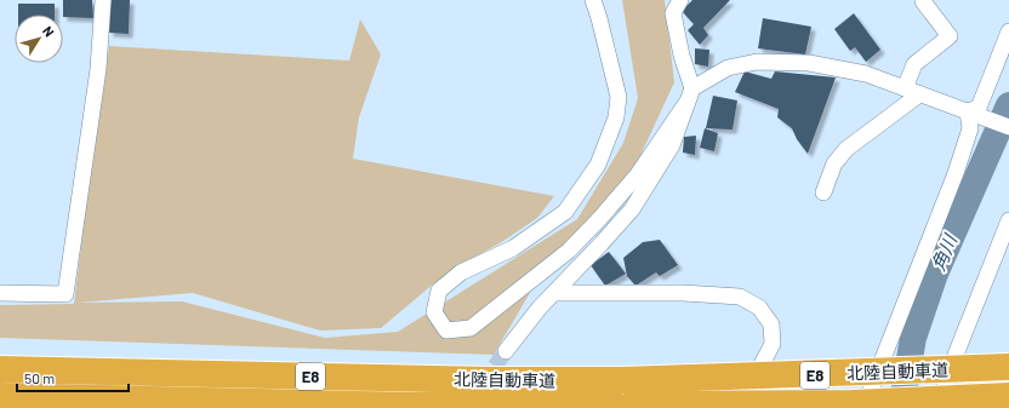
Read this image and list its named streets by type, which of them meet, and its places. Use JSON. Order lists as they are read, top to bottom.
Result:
{
  "streets": {
    "highway": ["北陸自動車道", "E8"]
  },
  "water": ["角川"],
  "scale_bar": "50 m",
  "north": "top right"
}
